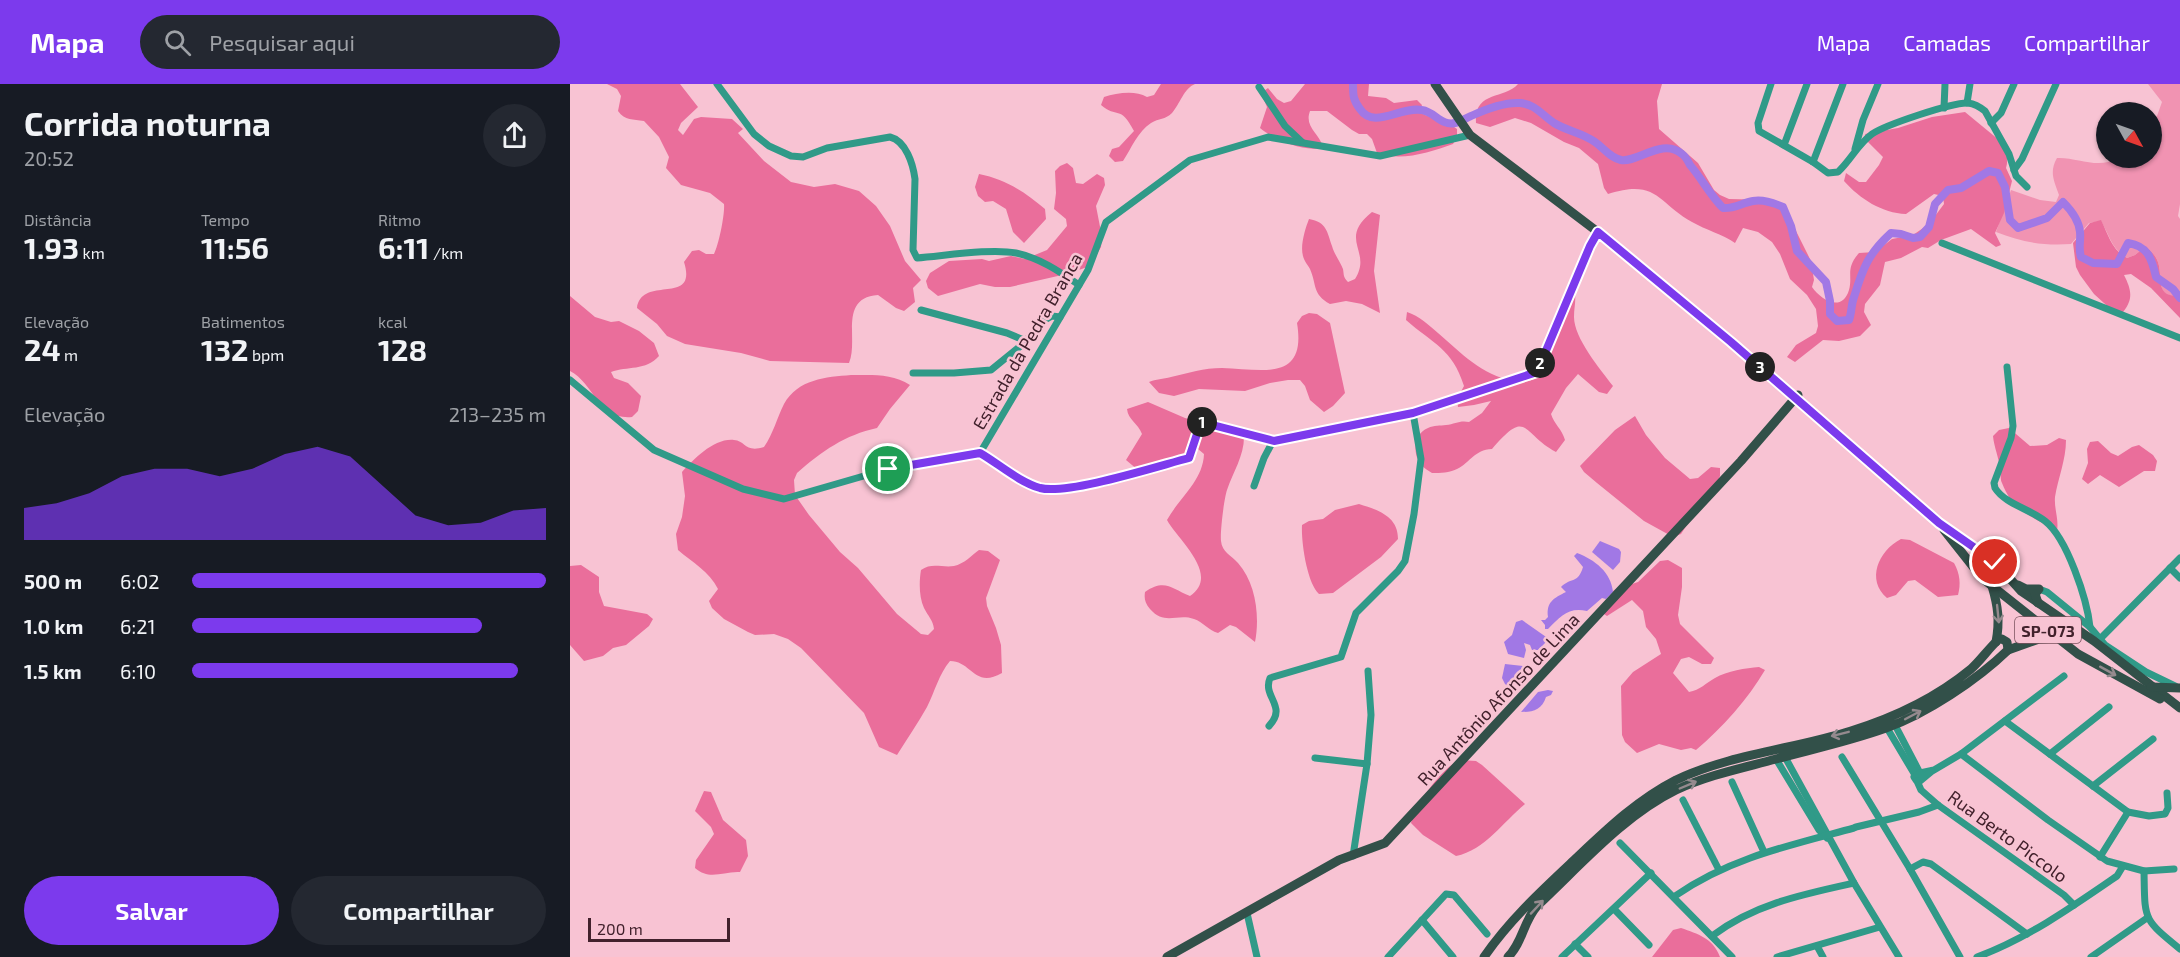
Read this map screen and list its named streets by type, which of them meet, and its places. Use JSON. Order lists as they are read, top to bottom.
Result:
{
  "streets": {
    "main road": ["SP-073", "Rua Antônio Afonso de Lima"],
    "street": ["Estrada da Pedra Branca", "Rua Berto Piccolo"]
  },
  "scale_bar": "200 m",
  "north": "bottom right",
  "page": {
    "header": "Mapa",
    "search": "Pesquisar aqui",
    "nav": ["Mapa", "Camadas", "Compartilhar"],
    "heading": ["Corrida noturna", "20:52"],
    "stats": [
      ["Distância", "1.93 km"],
      ["Tempo", "11:56"],
      ["Ritmo", "6:11 /km"],
      ["Elevação", "24 m"],
      ["Batimentos", "132 bpm"],
      ["kcal", "128"]
    ],
    "pins": ["2", "3", "1"],
    "chart": ["Elevação", "213–235 m"],
    "list": [
      {
        "name": "500 m",
        "note": "6:02"
      },
      {
        "name": "1.0 km",
        "note": "6:21"
      },
      {
        "name": "1.5 km",
        "note": "6:10"
      }
    ],
    "buttons": ["Salvar", "Compartilhar"],
    "scale": "200 m"
  }
}
